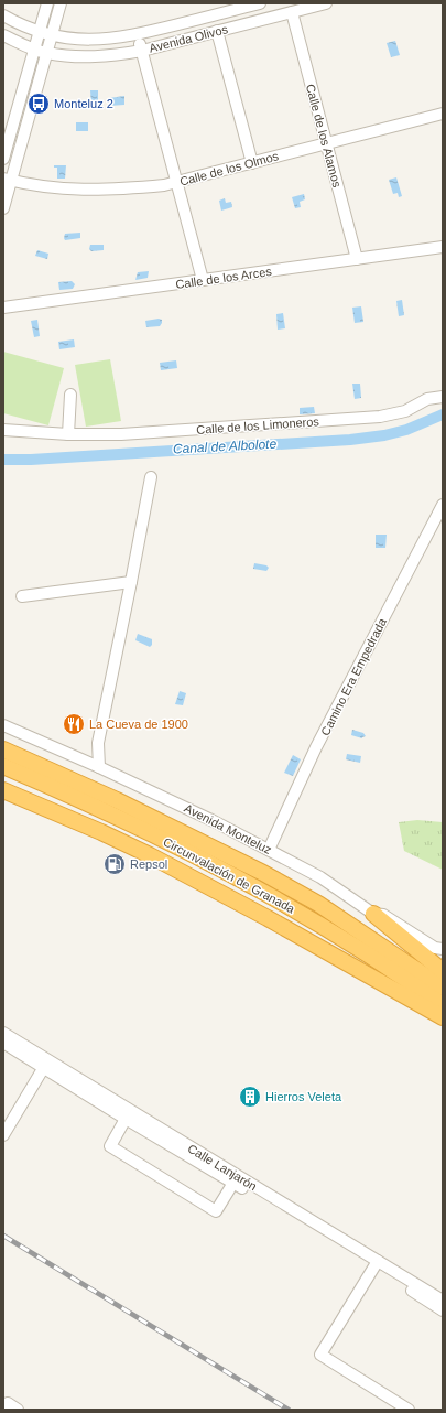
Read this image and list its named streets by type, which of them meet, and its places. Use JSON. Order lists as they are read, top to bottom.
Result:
{
  "streets": {
    "highway": ["Circunvalación de Granada"],
    "street": [
      "Avenida Olivos",
      "Calle de los Alamos",
      "Calle de los Olmos",
      "Calle de los Arces",
      "Calle de los Limoneros",
      "Camino Era Empedrada",
      "Avenida Monteluz",
      "Calle Lanjarón"
    ]
  },
  "crossings": [
    ["Avenida Olivos", "Calle de los Alamos"],
    ["Calle de los Alamos", "Calle de los Olmos"],
    ["Calle de los Alamos", "Calle de los Arces"],
    ["Camino Era Empedrada", "Avenida Monteluz"]
  ],
  "water": ["Canal de Albolote"],
  "places": {
    "bus stop": ["Monteluz 2"],
    "restaurant": ["La Cueva de 1900"],
    "fuel station": ["Repsol"],
    "building": ["Hierros Veleta"]
  }
}
